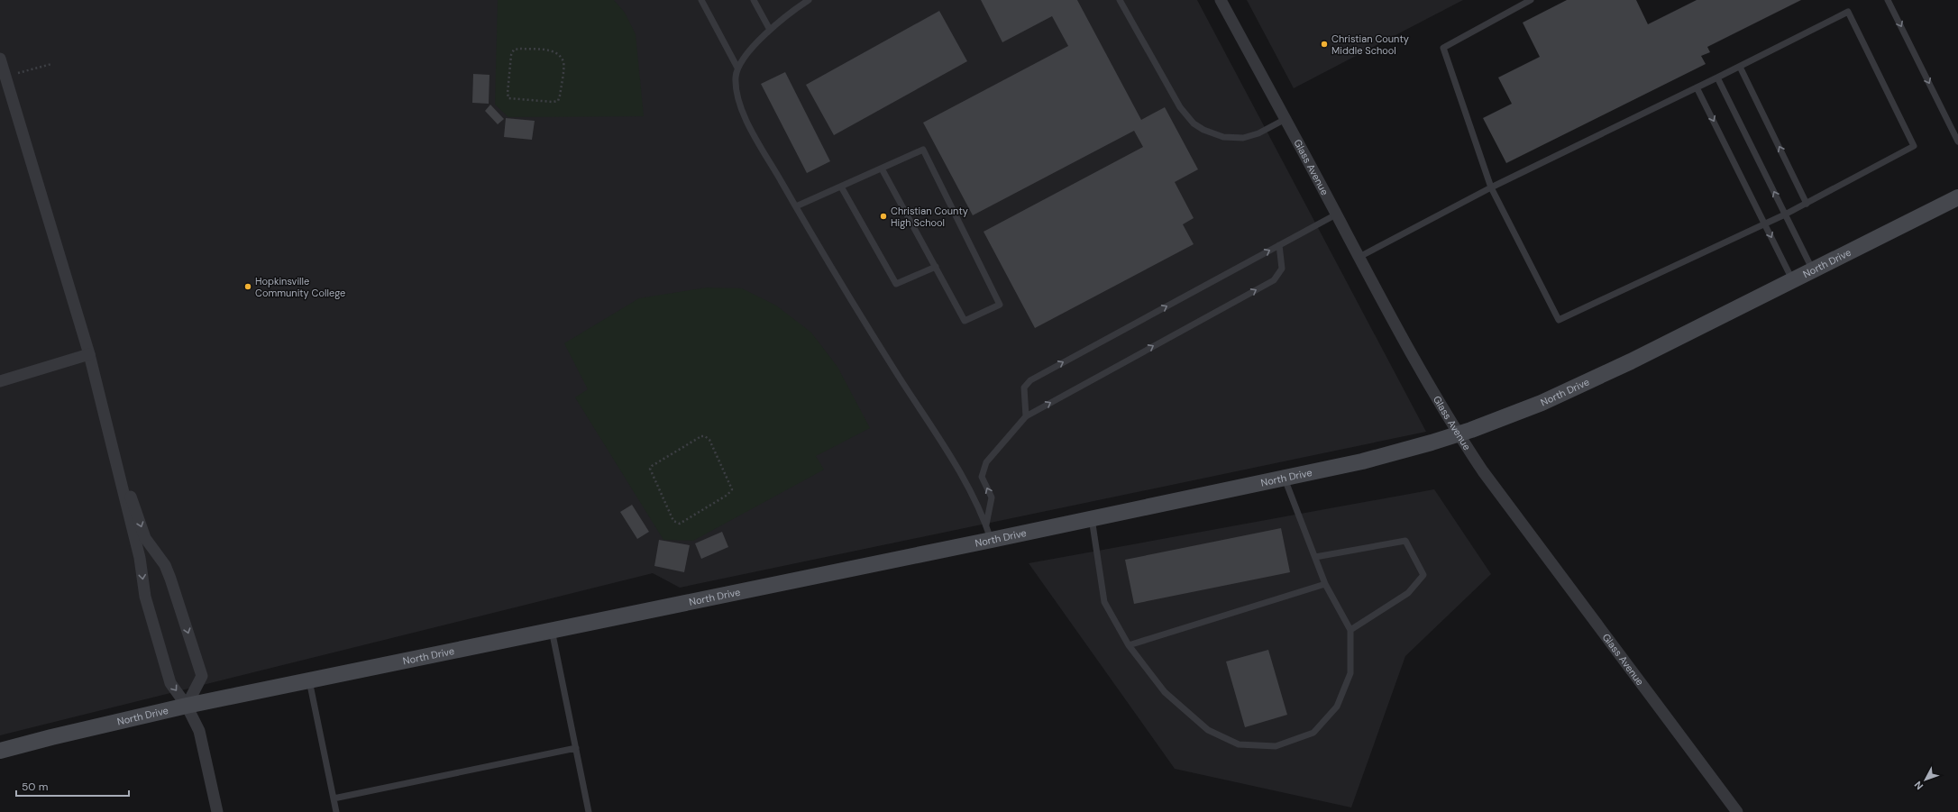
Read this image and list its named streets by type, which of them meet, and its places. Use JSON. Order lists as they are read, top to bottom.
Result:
{
  "streets": {
    "main road": ["North Drive"],
    "street": ["Glass Avenue"]
  },
  "crossings": [
    ["Glass Avenue", "North Drive"]
  ],
  "places": ["Christian County Middle School", "Christian County High School", "Hopkinsville Community College"],
  "scale_bar": "50 m",
  "north": "bottom left"
}
